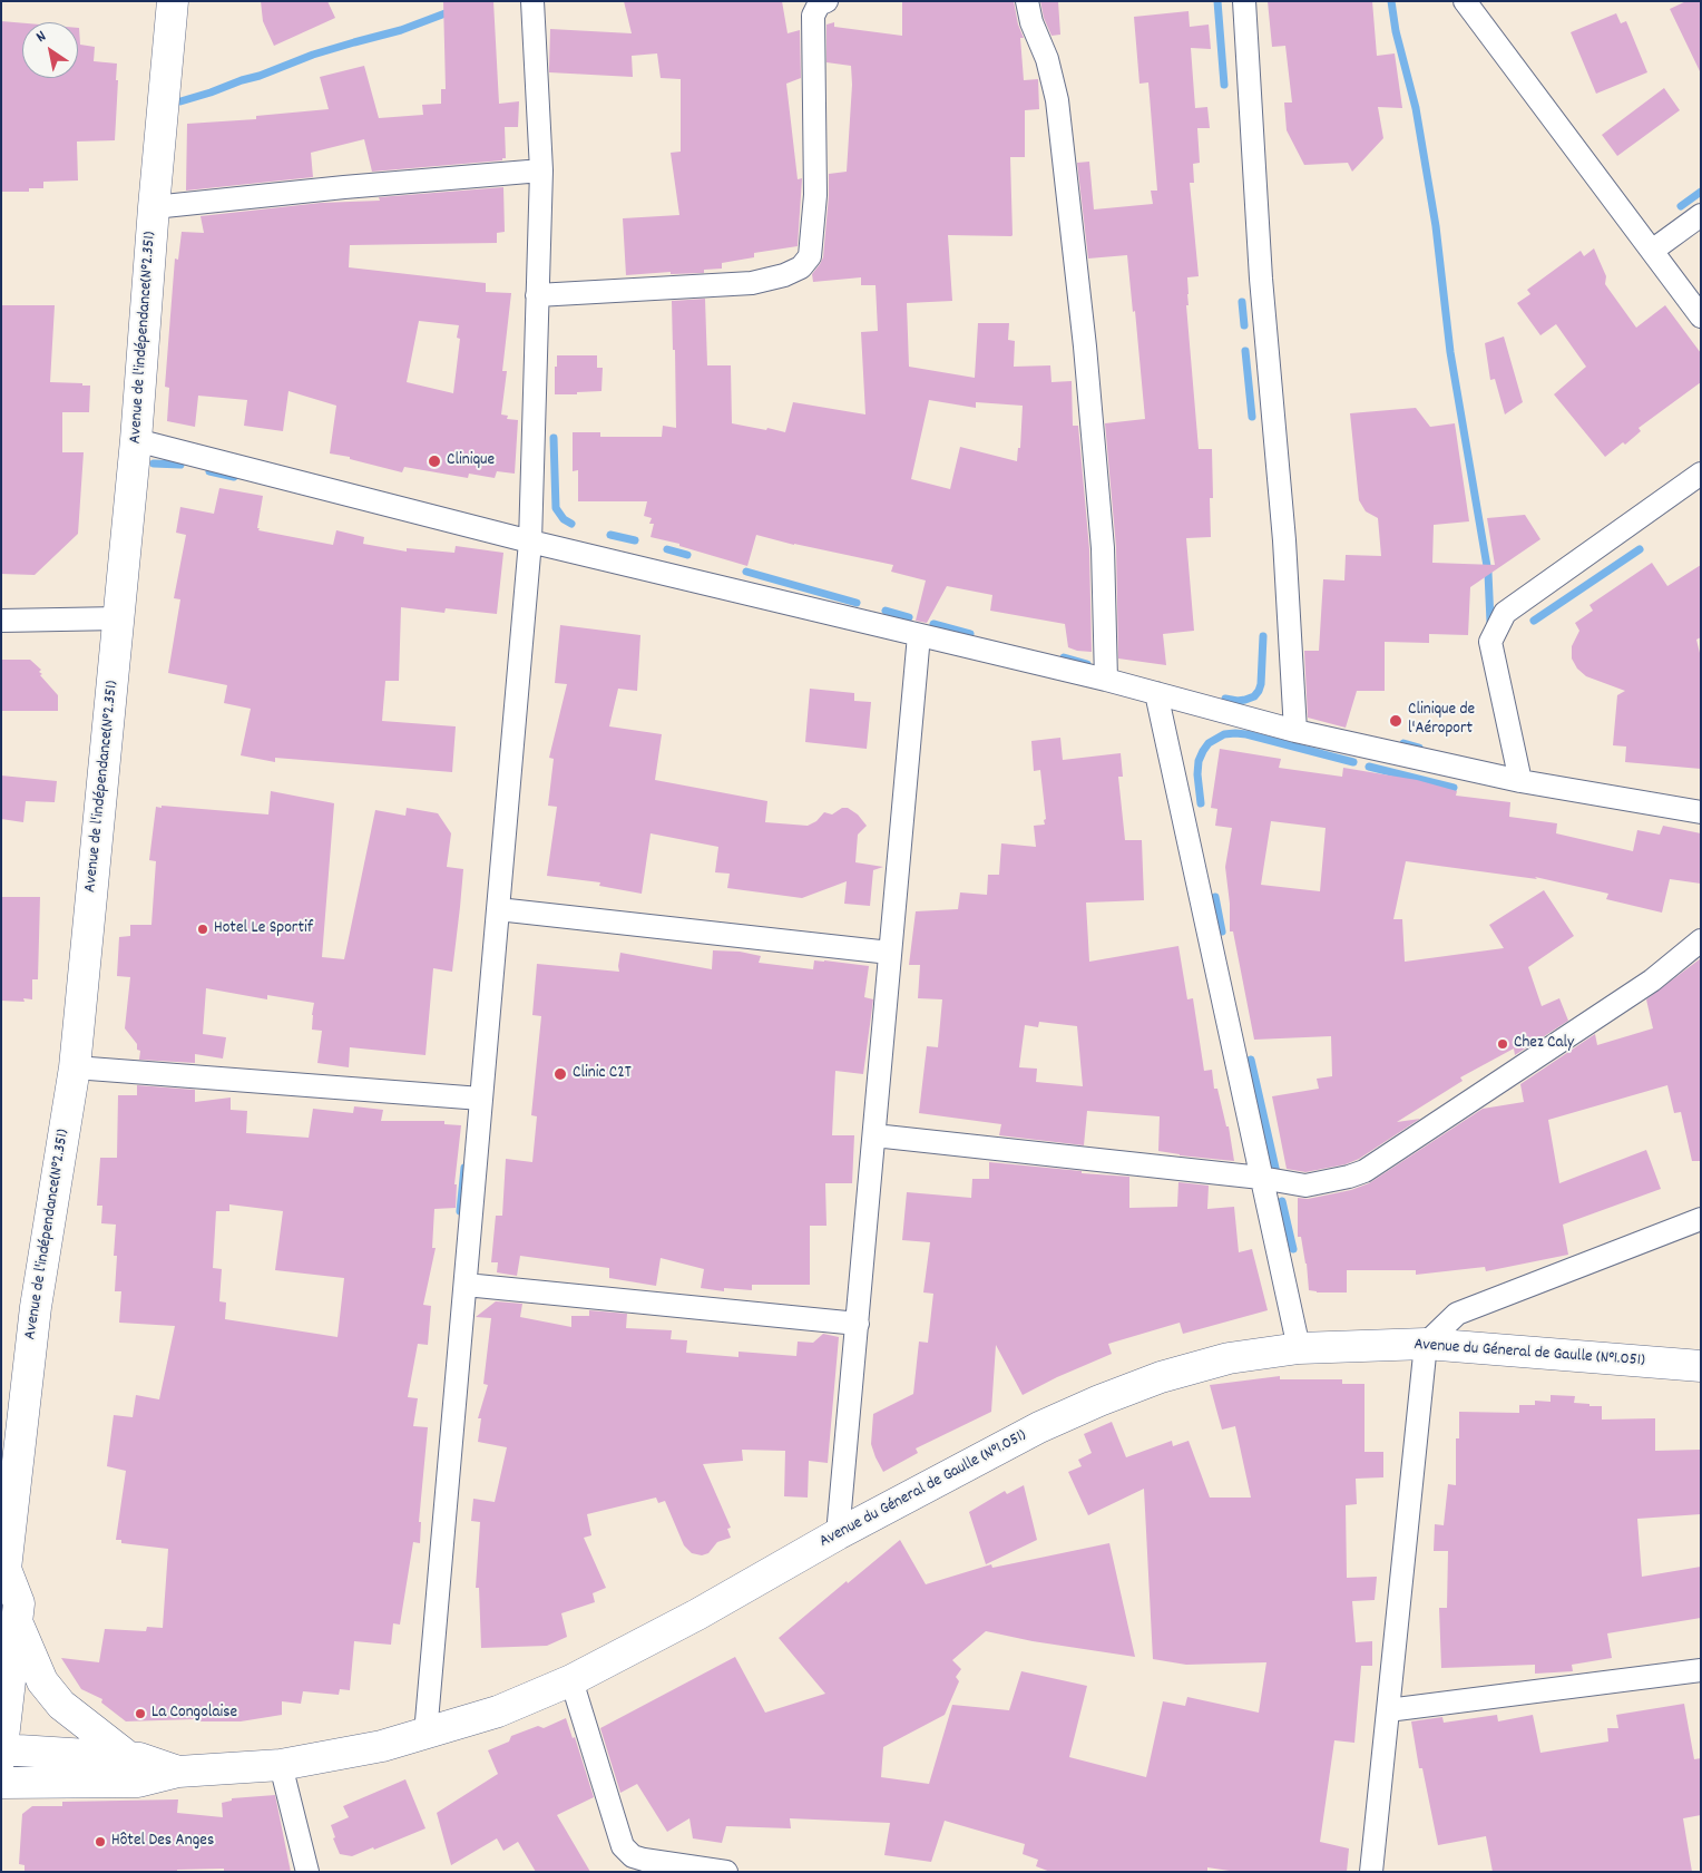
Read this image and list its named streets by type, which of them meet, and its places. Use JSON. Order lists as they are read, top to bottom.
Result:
{
  "streets": {
    "main road": ["Avenue de l'indépendance(N°2.351)", "Avenue du Géneral de Gaulle (N°1.051)"]
  },
  "crossings": [
    ["Avenue de l'indépendance(N°2.351)", "Avenue du Géneral de Gaulle (N°1.051)"]
  ],
  "places": [
    "Clinique",
    "Clinique de l'Aéroport",
    "Hotel Le Sportif",
    "Chez Caly",
    "Clinic C2T",
    "La Congolaise",
    "Hôtel Des Anges"
  ],
  "north": "top left"
}
